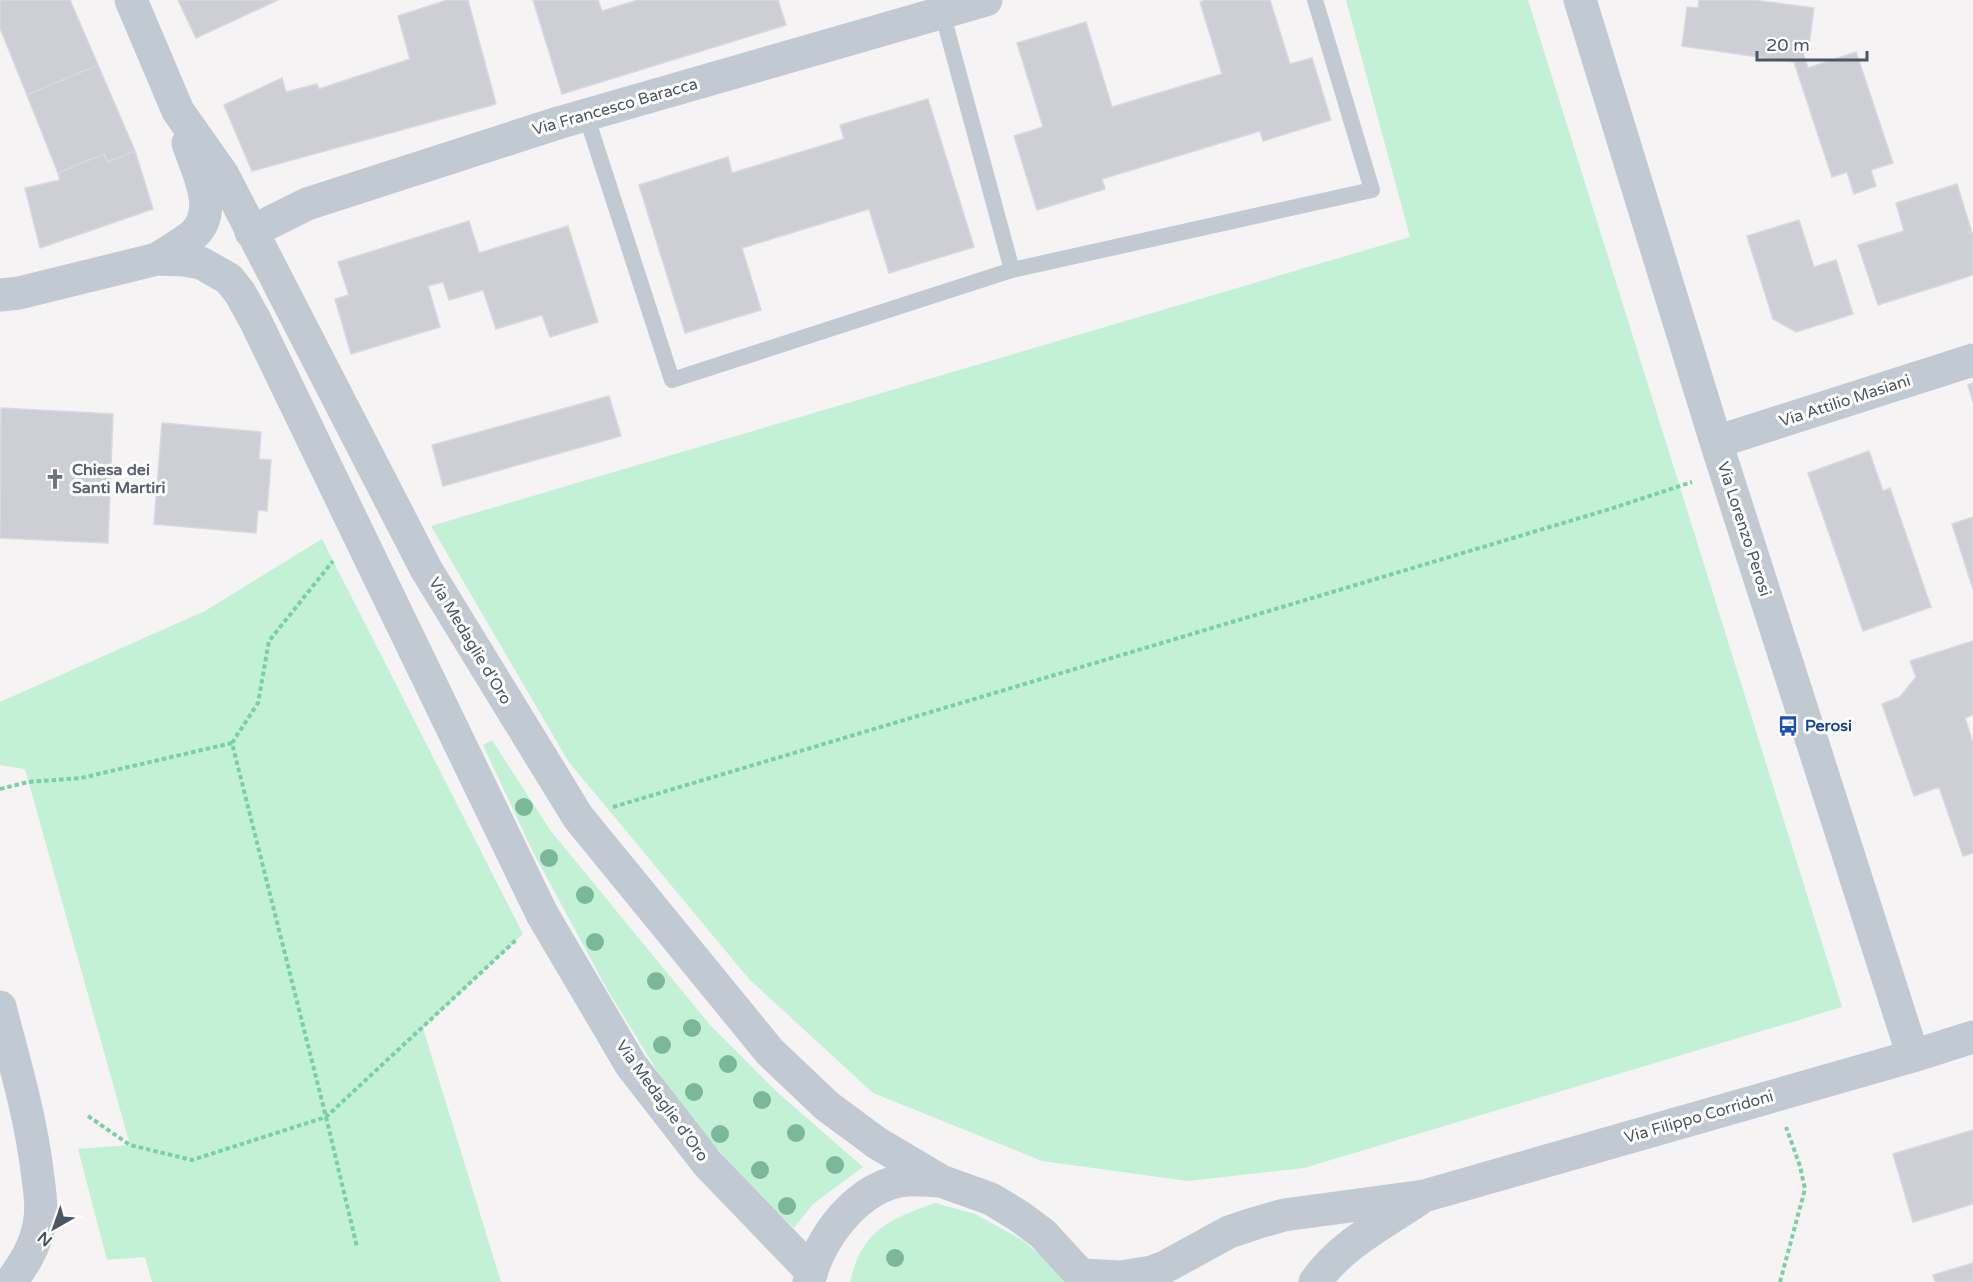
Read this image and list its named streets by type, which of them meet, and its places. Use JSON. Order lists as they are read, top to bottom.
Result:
{
  "streets": {
    "street": [
      "Via Francesco Baracca",
      "Via Attilio Masiani",
      "Via Lorenzo Perosi",
      "Via Medaglie d'Oro",
      "Via Filippo Corridoni"
    ]
  },
  "crossings": [
    ["Via Francesco Baracca", "Via Medaglie d'Oro"],
    ["Via Attilio Masiani", "Via Lorenzo Perosi"],
    ["Via Lorenzo Perosi", "Via Filippo Corridoni"],
    ["Via Medaglie d'Oro", "Via Filippo Corridoni"]
  ],
  "places": {
    "church": ["Chiesa dei Santi Martiri"],
    "bus stop": ["Perosi"]
  },
  "scale_bar": "20 m",
  "north": "bottom left"
}
